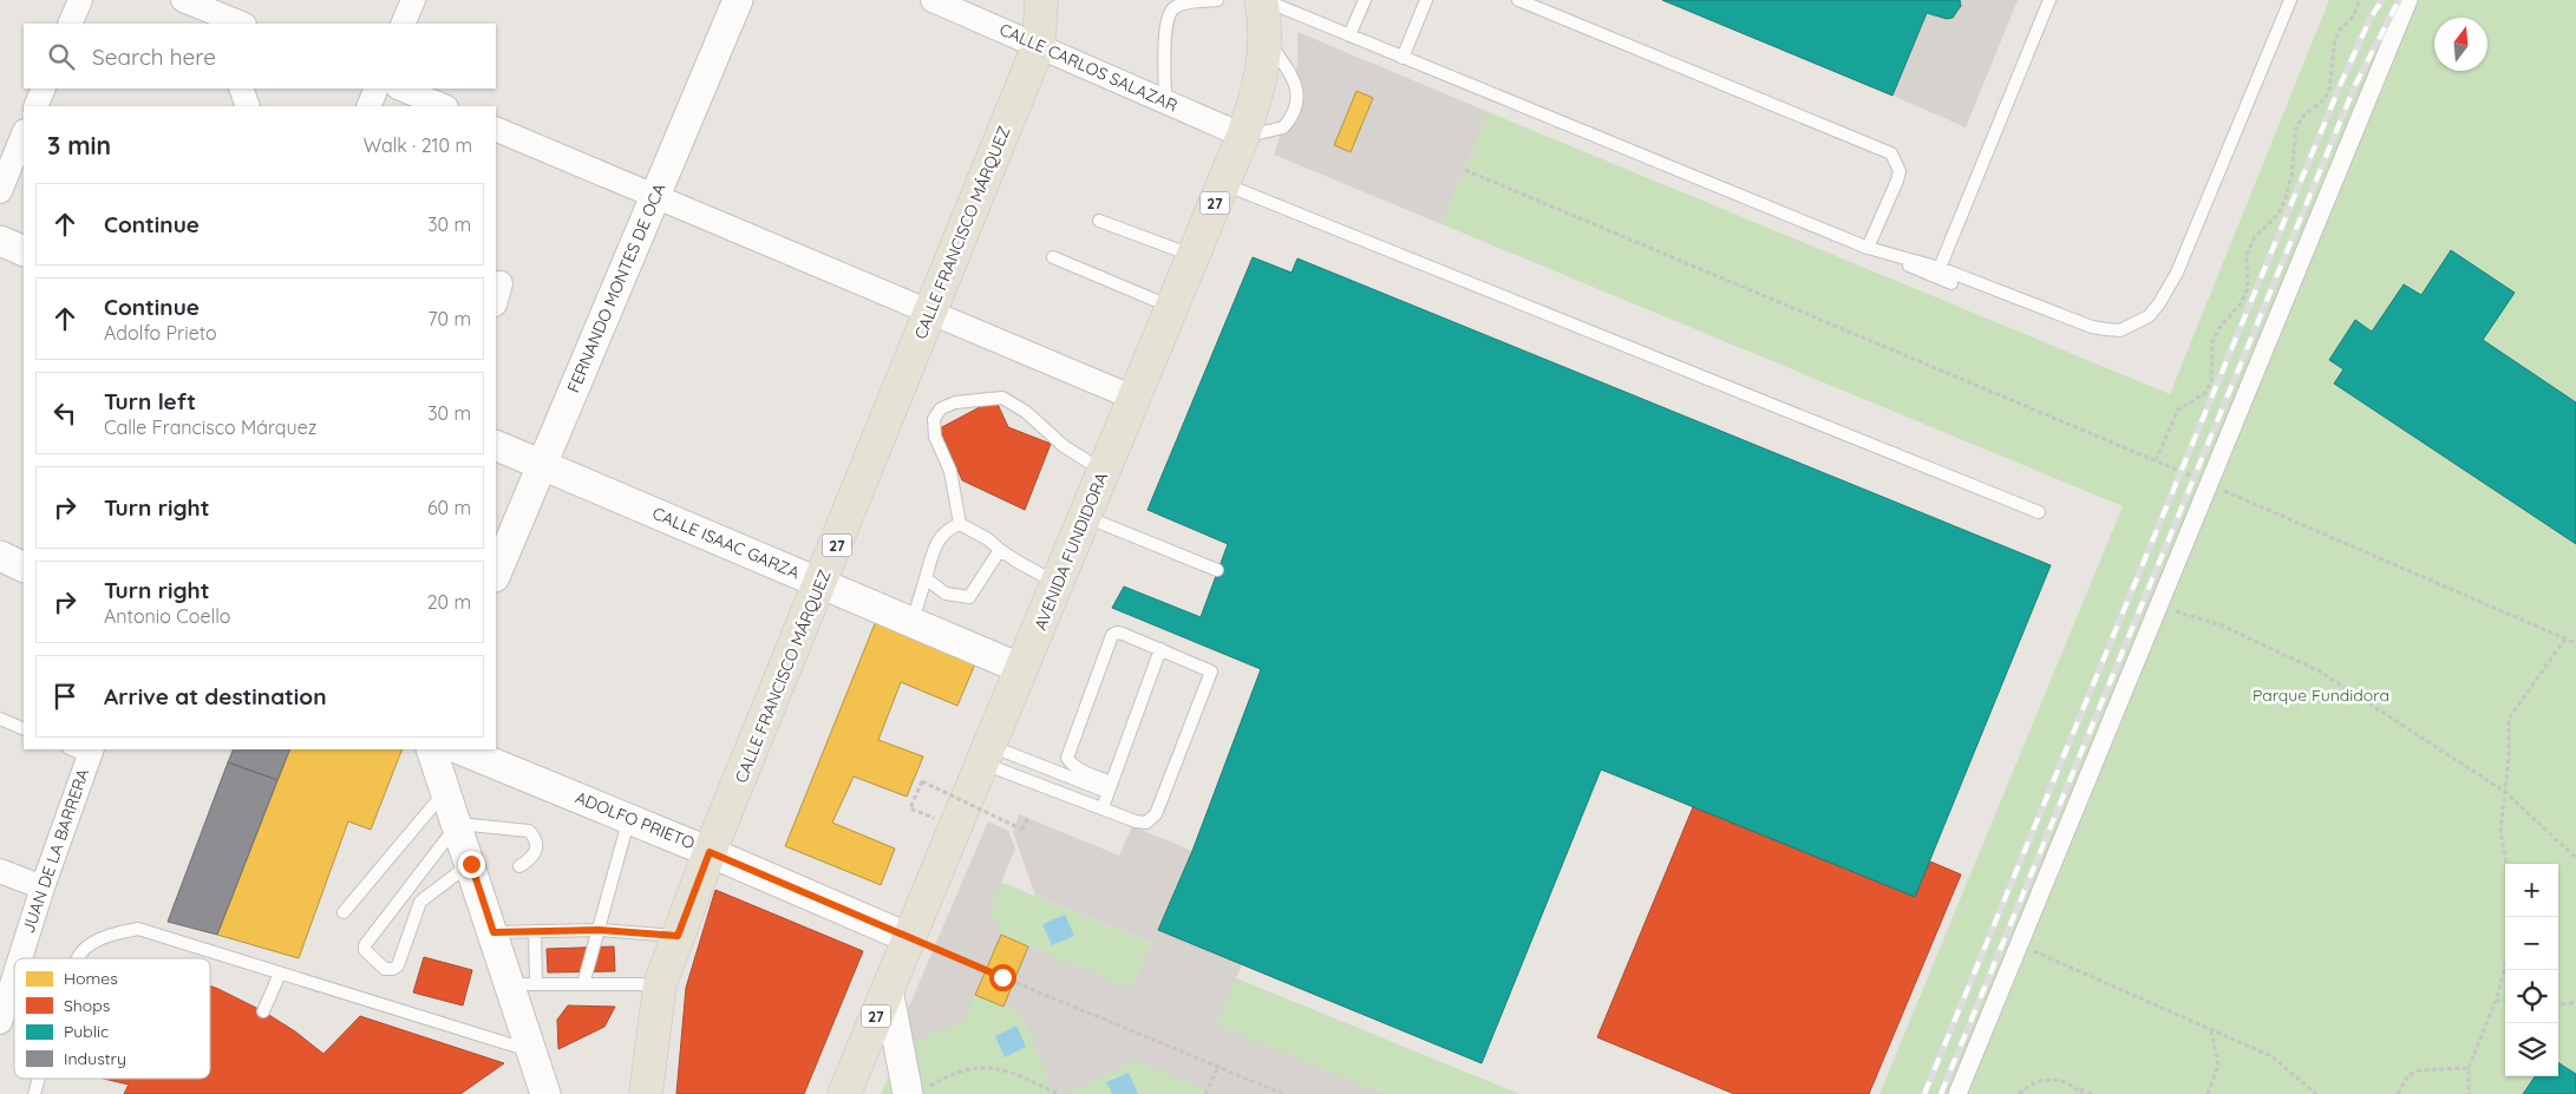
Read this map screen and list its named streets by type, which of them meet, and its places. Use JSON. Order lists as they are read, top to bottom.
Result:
{
  "streets": {
    "main road": ["27", "CALLE FRANCISCO MÁRQUEZ", "AVENIDA FUNDIDORA"],
    "street": [
      "CALLE CARLOS SALAZAR",
      "FERNANDO MONTES DE OCA",
      "CALLE ISAAC GARZA",
      "ADOLFO PRIETO",
      "JUAN DE LA BARRERA"
    ]
  },
  "crossings": [
    ["CALLE CARLOS SALAZAR", "CALLE FRANCISCO MÁRQUEZ"],
    ["CALLE CARLOS SALAZAR", "AVENIDA FUNDIDORA"],
    ["CALLE FRANCISCO MÁRQUEZ", "CALLE ISAAC GARZA"],
    ["CALLE FRANCISCO MÁRQUEZ", "ADOLFO PRIETO"],
    ["FERNANDO MONTES DE OCA", "CALLE ISAAC GARZA"],
    ["CALLE ISAAC GARZA", "AVENIDA FUNDIDORA"],
    ["AVENIDA FUNDIDORA", "ADOLFO PRIETO"]
  ],
  "parks": ["Parque Fundidora"],
  "legend": [
    "Homes",
    "Shops",
    "Public",
    "Industry"
  ],
  "north": "top",
  "page": {
    "search": "Search here",
    "heading": ["3 min", "Walk · 210 m"],
    "list": [
      ["Continue", "30 m"],
      ["Continue", "Adolfo Prieto", "70 m"],
      ["Turn left", "Calle Francisco Márquez", "30 m"],
      ["Turn right", "60 m"],
      ["Turn right", "Antonio Coello", "20 m"],
      "Arrive at destination"
    ],
    "map_buttons": ["+", "−"]
  }
}
